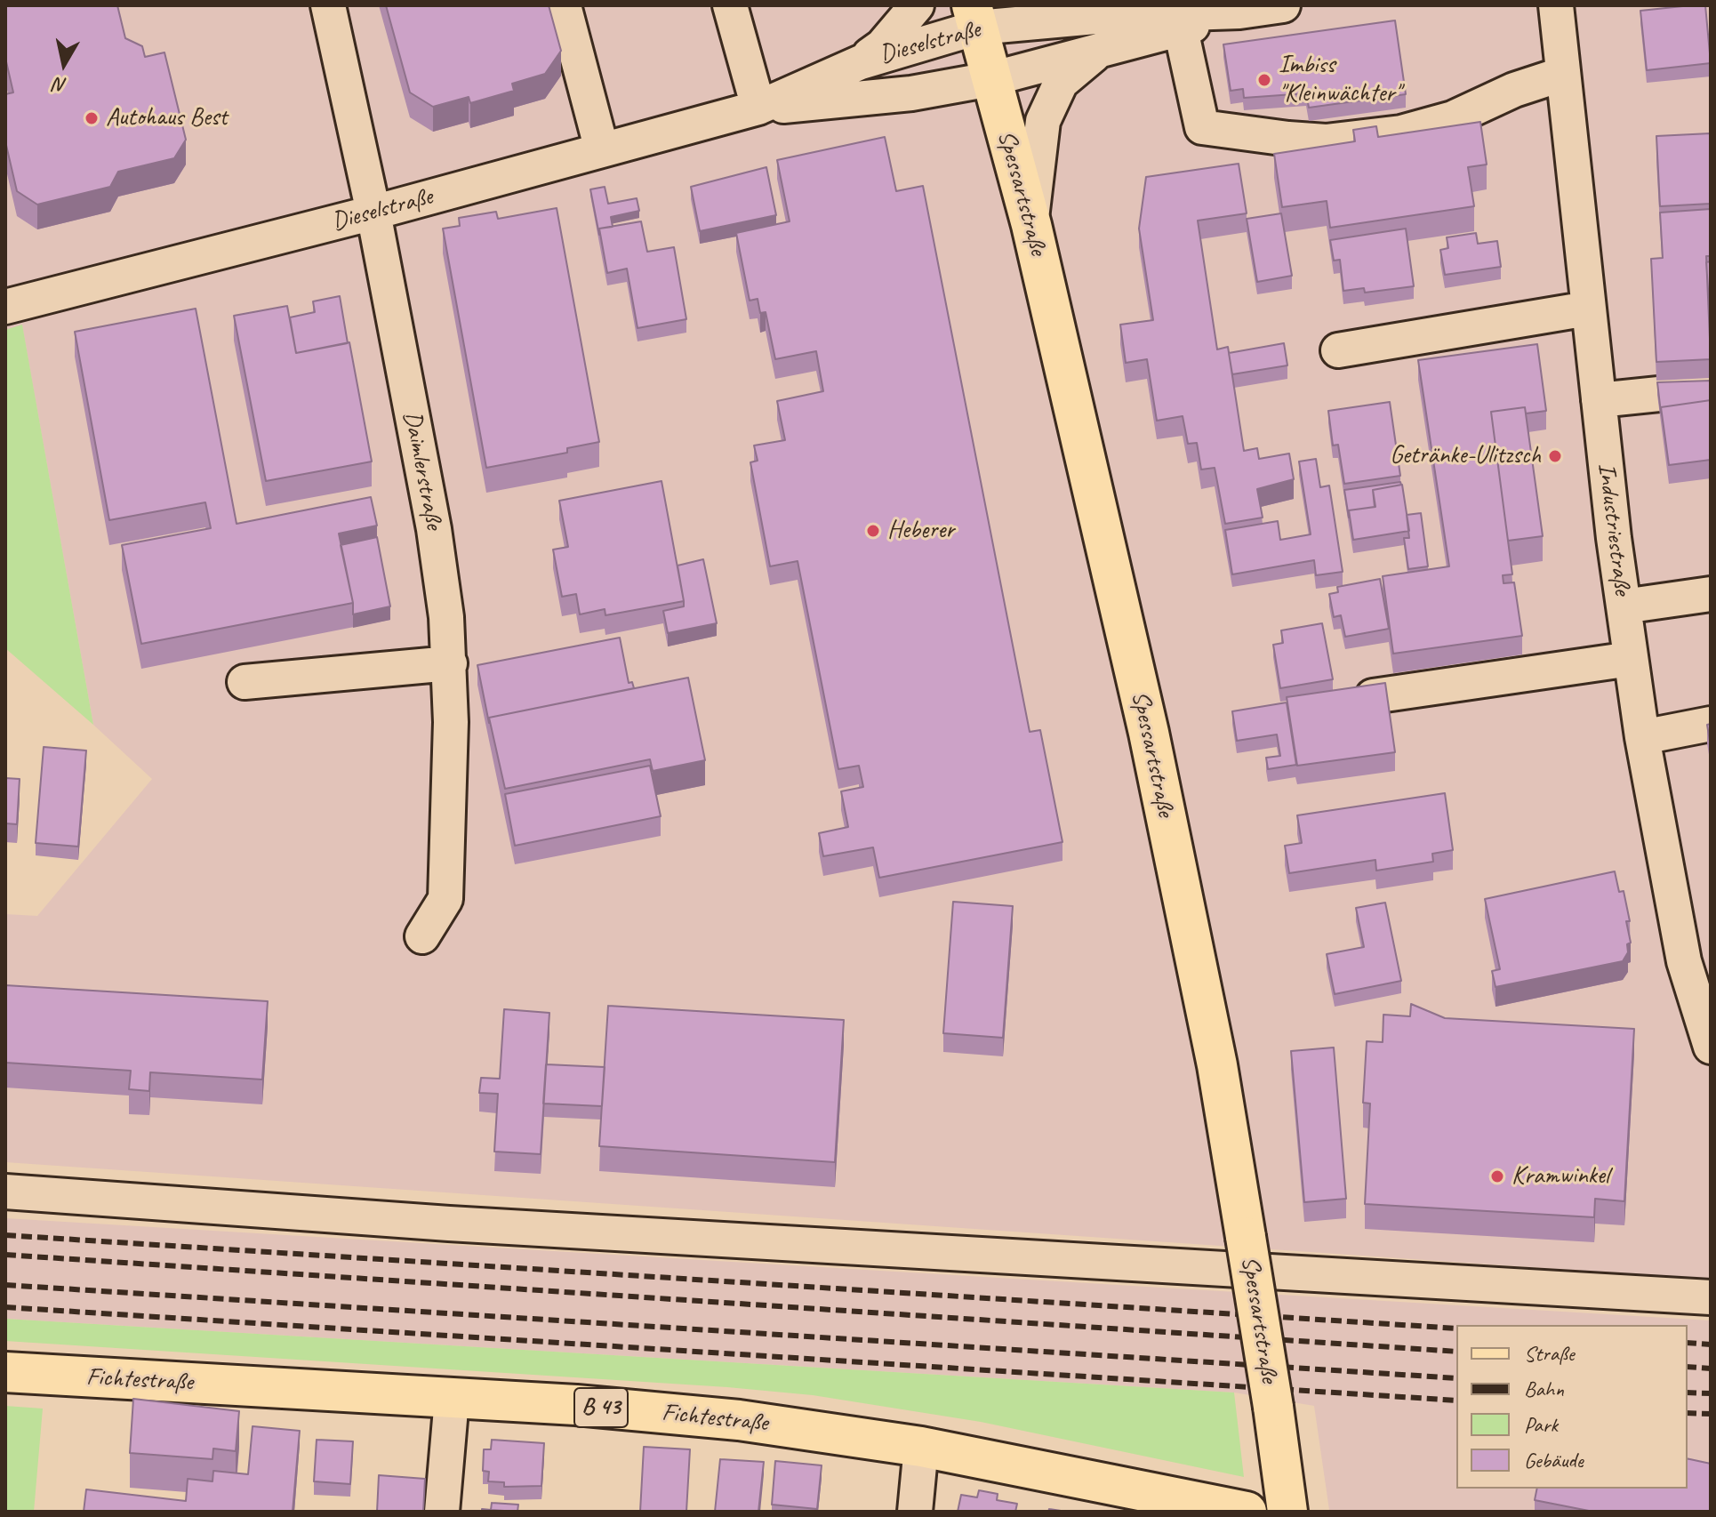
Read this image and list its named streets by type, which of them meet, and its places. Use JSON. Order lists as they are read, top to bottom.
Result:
{
  "streets": {
    "main road": ["Spessartstraße", "Fichtestraße", "B 43"],
    "street": ["Dieselstraße", "Daimlerstraße", "Industriestraße"]
  },
  "crossings": [
    ["Dieselstraße", "Spessartstraße"],
    ["Dieselstraße", "Daimlerstraße"]
  ],
  "places": [
    "Imbiss \"Kleinwächter\"",
    "Autohaus Best",
    "Getränke-Ulitzsch",
    "Heberer",
    "Kramwinkel"
  ],
  "legend": [
    "Straße",
    "Bahn",
    "Park",
    "Gebäude"
  ],
  "north": "bottom"
}
